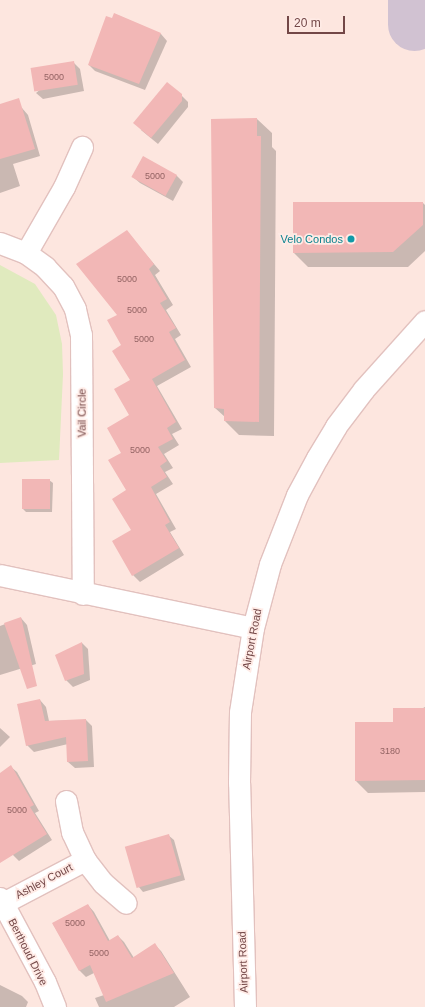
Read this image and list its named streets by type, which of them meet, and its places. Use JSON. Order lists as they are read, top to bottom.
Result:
{
  "streets": {
    "street": [
      "Vail Circle",
      "Airport Road",
      "Ashley Court",
      "Berthoud Drive"
    ]
  },
  "crossings": [
    ["Ashley Court", "Berthoud Drive"]
  ],
  "places": ["Velo Condos"],
  "house_numbers": [
    "5000",
    "5000",
    "5000",
    "5000",
    "5000",
    "5000",
    "3180",
    "5000",
    "5000",
    "5000"
  ],
  "scale_bar": "20 m"
}
